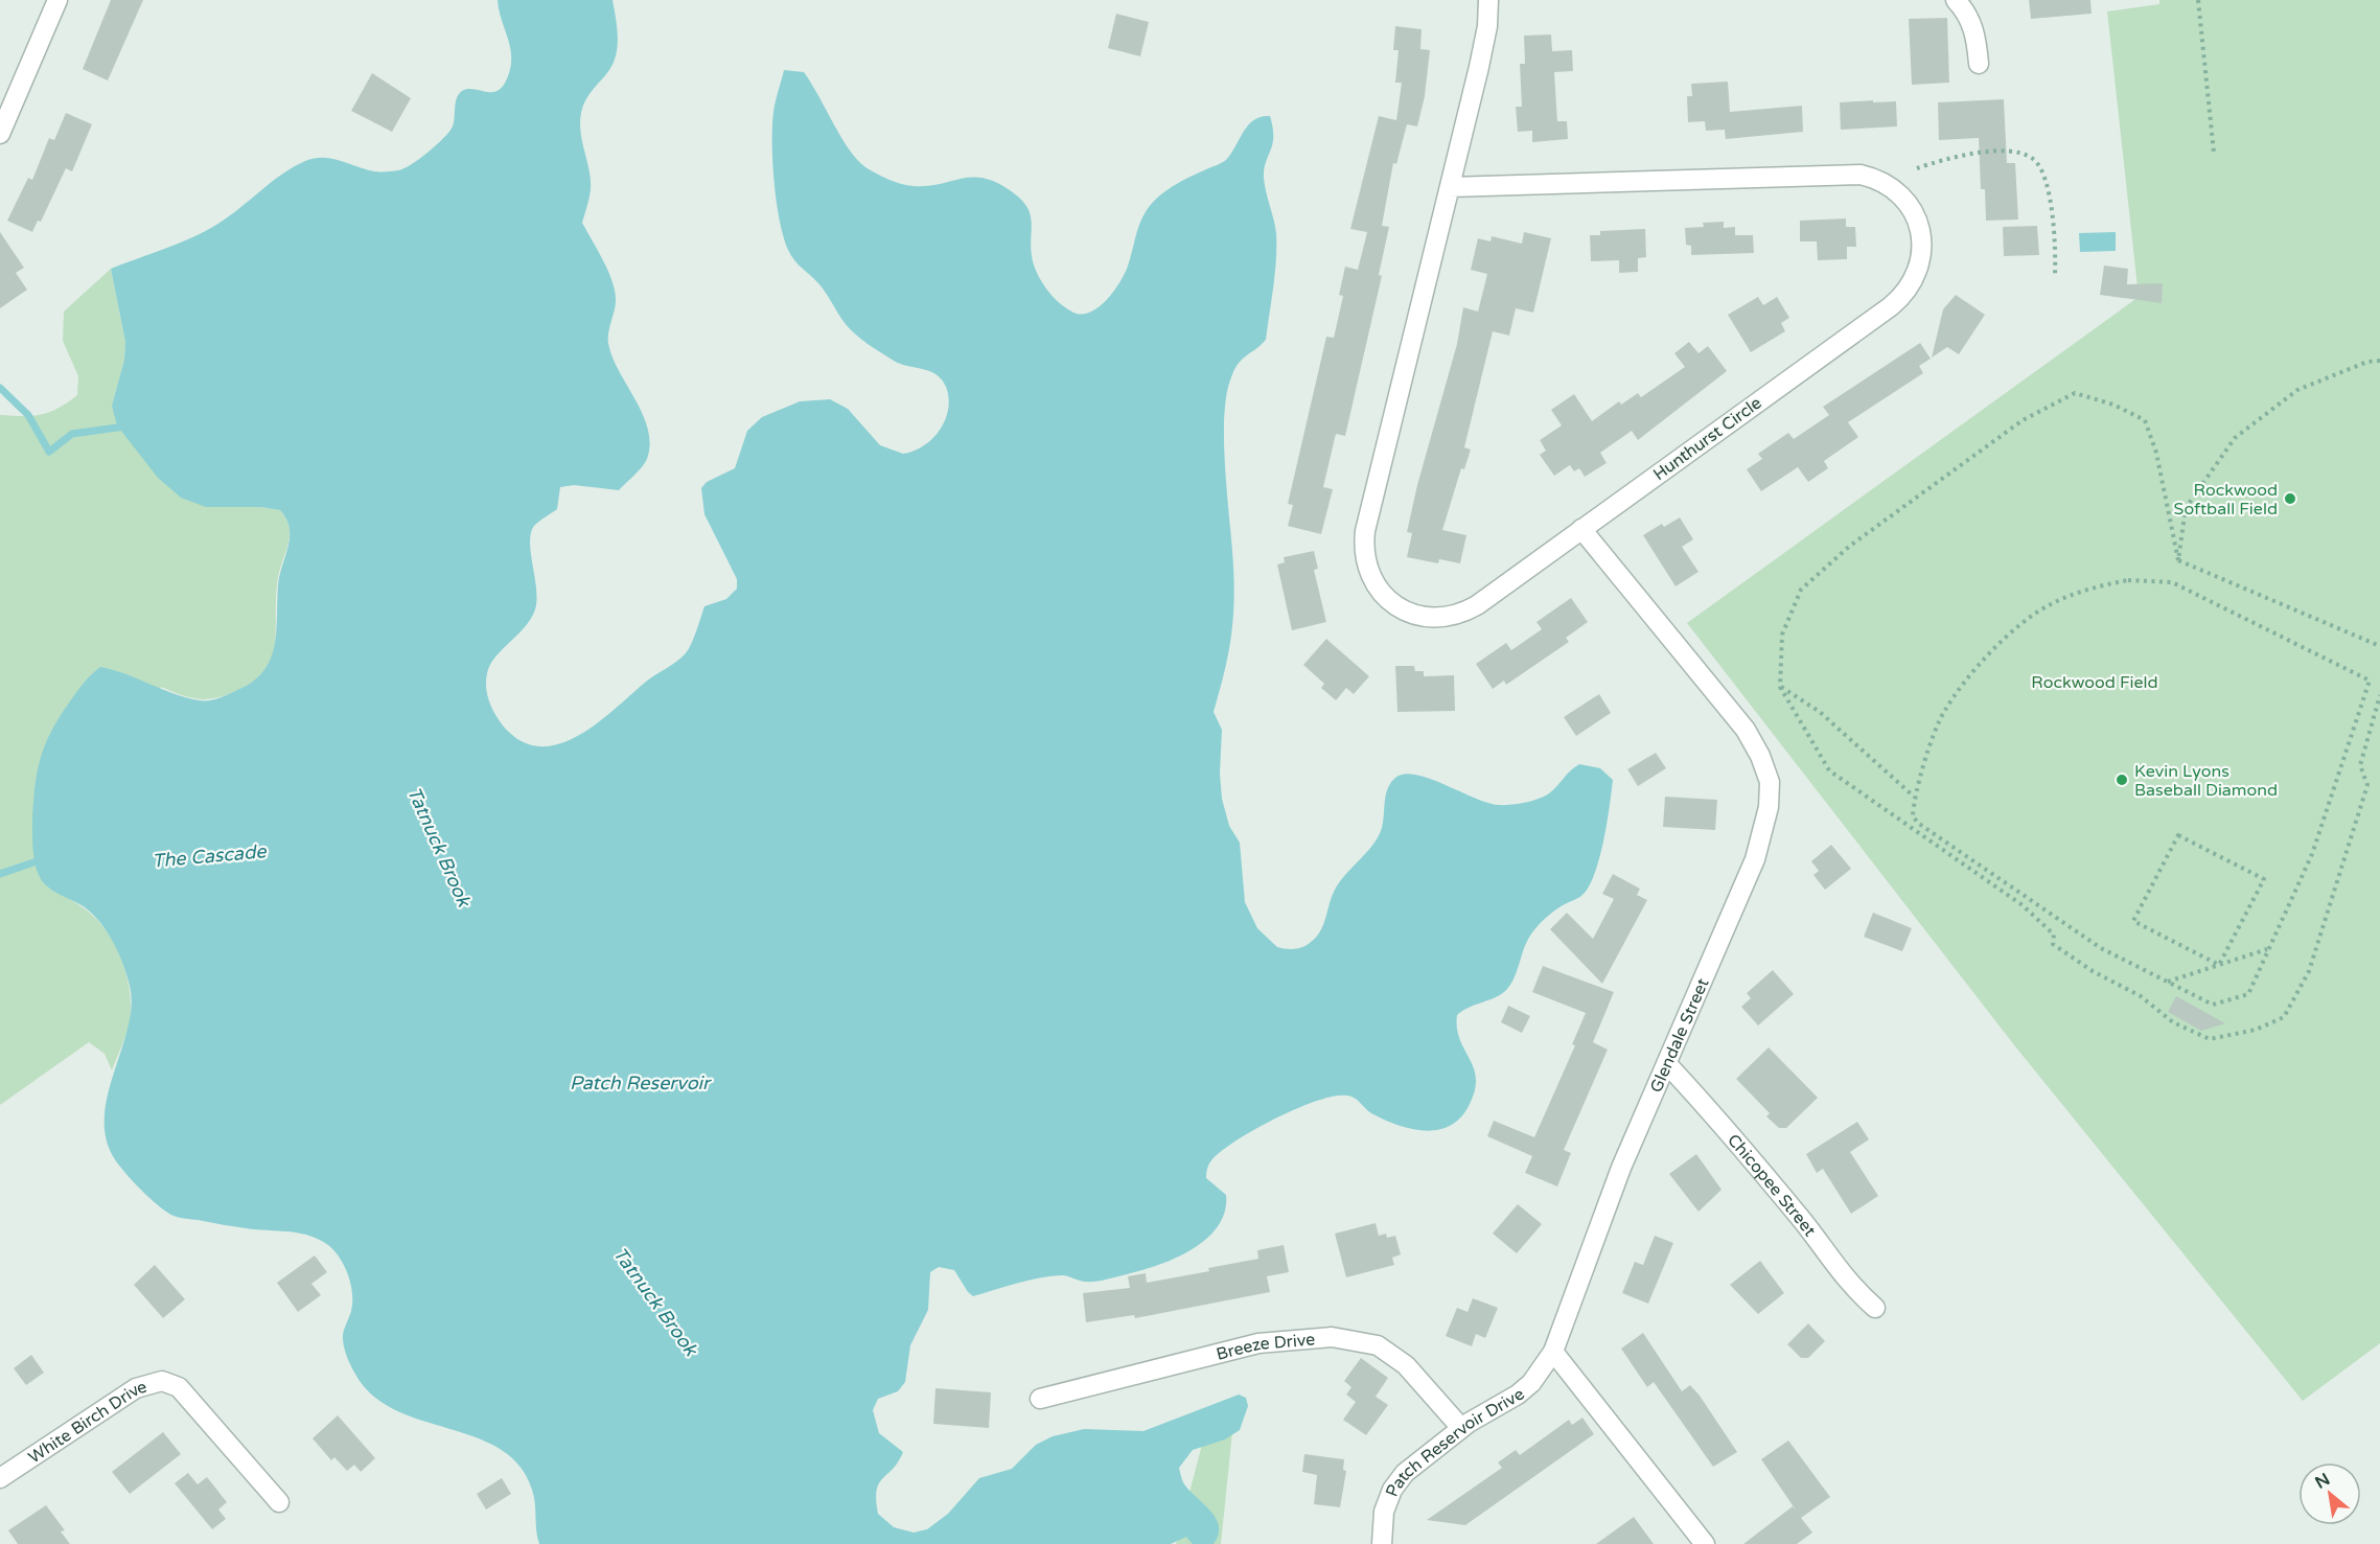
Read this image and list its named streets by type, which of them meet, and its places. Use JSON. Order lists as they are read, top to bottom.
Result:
{
  "streets": {
    "street": [
      "Hunthurst Circle",
      "Glendale Street",
      "Chicopee Street",
      "Breeze Drive",
      "White Birch Drive",
      "Patch Reservoir Drive"
    ]
  },
  "crossings": [
    ["Hunthurst Circle", "Glendale Street"],
    ["Glendale Street", "Chicopee Street"],
    ["Glendale Street", "Patch Reservoir Drive"],
    ["Breeze Drive", "Patch Reservoir Drive"]
  ],
  "water": ["Tatnuck Brook", "The Cascade", "Patch Reservoir"],
  "parks": ["Rockwood Field"],
  "places": ["Rockwood Softball Field", "Kevin Lyons Baseball Diamond"],
  "north": "top left"
}
